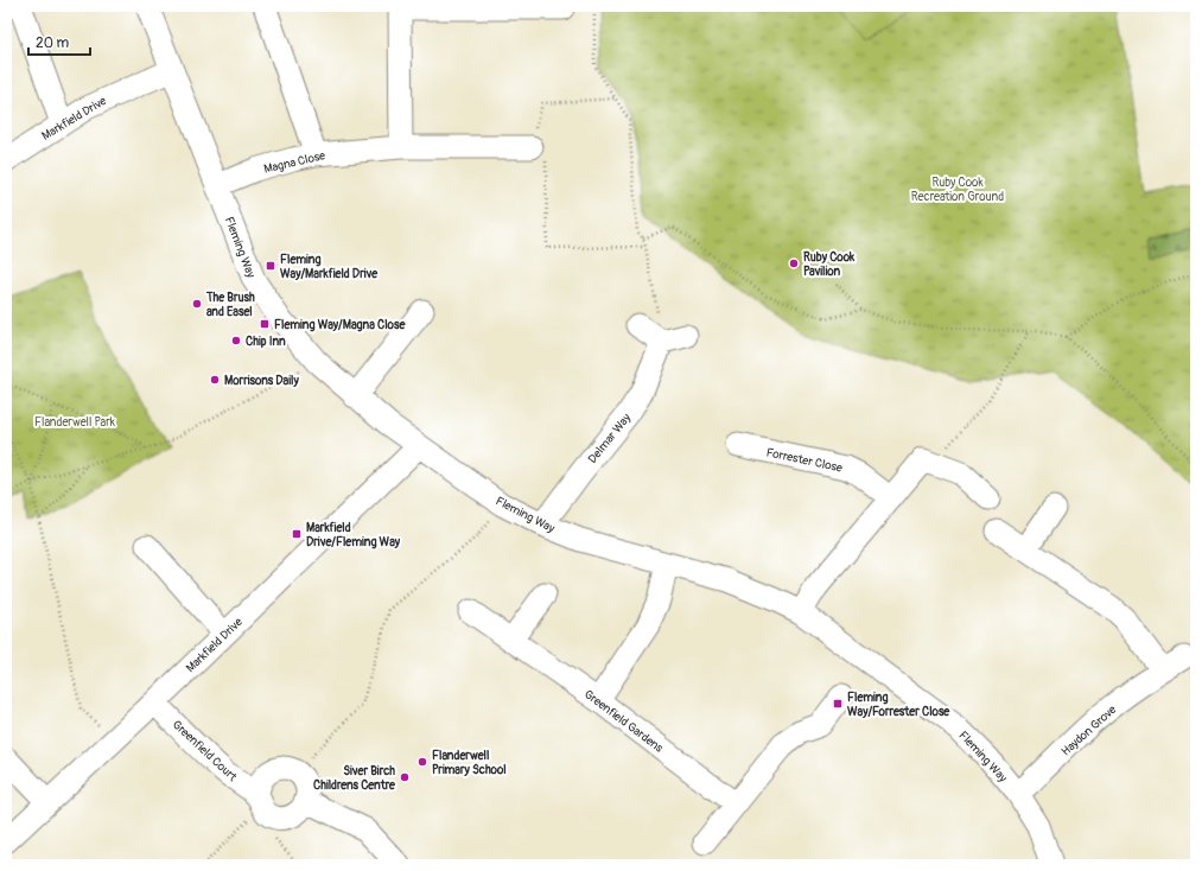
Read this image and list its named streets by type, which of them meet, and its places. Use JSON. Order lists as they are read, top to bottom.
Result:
{
  "streets": {
    "street": [
      "Markfield Drive",
      "Magna Close",
      "Fleming Way",
      "Delmar Way",
      "Forrester Close",
      "Greenfield Gardens",
      "Haydon Grove",
      "Greenfield Court"
    ]
  },
  "crossings": [
    ["Markfield Drive", "Fleming Way"],
    ["Markfield Drive", "Greenfield Court"],
    ["Magna Close", "Fleming Way"],
    ["Fleming Way", "Delmar Way"],
    ["Fleming Way", "Haydon Grove"]
  ],
  "parks": ["Ruby Cook Recreation Ground", "Flanderwell Park"],
  "places": {
    "other": [
      "Ruby Cook Pavilion",
      "The Brush and Easel",
      "Chip Inn",
      "Morrisons Daily",
      "Flanderwell Primary School",
      "Siver Birch Childrens Centre"
    ],
    "transit": [
      "Fleming Way/Markfield Drive",
      "Fleming Way/Magna Close",
      "Markfield Drive/Fleming Way",
      "Fleming Way/Forrester Close"
    ]
  },
  "scale_bar": "20 m"
}
